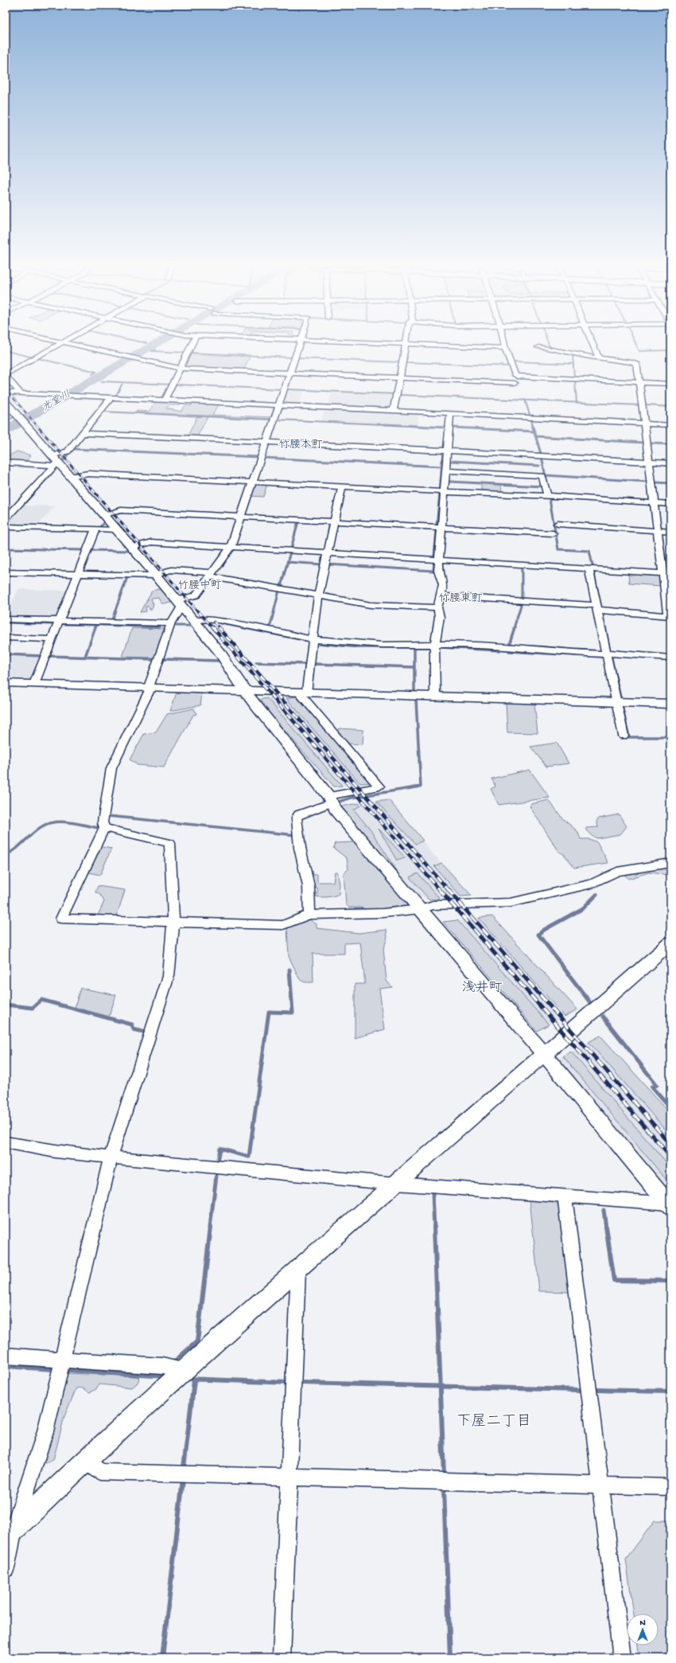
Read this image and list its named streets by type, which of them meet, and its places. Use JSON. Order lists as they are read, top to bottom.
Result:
{
  "districts": [
    "竹腰本町",
    "竹腰中町",
    "竹腰東町",
    "浅井町",
    "下屋二丁目"
  ],
  "water": ["光堂川"],
  "north": "top"
}
